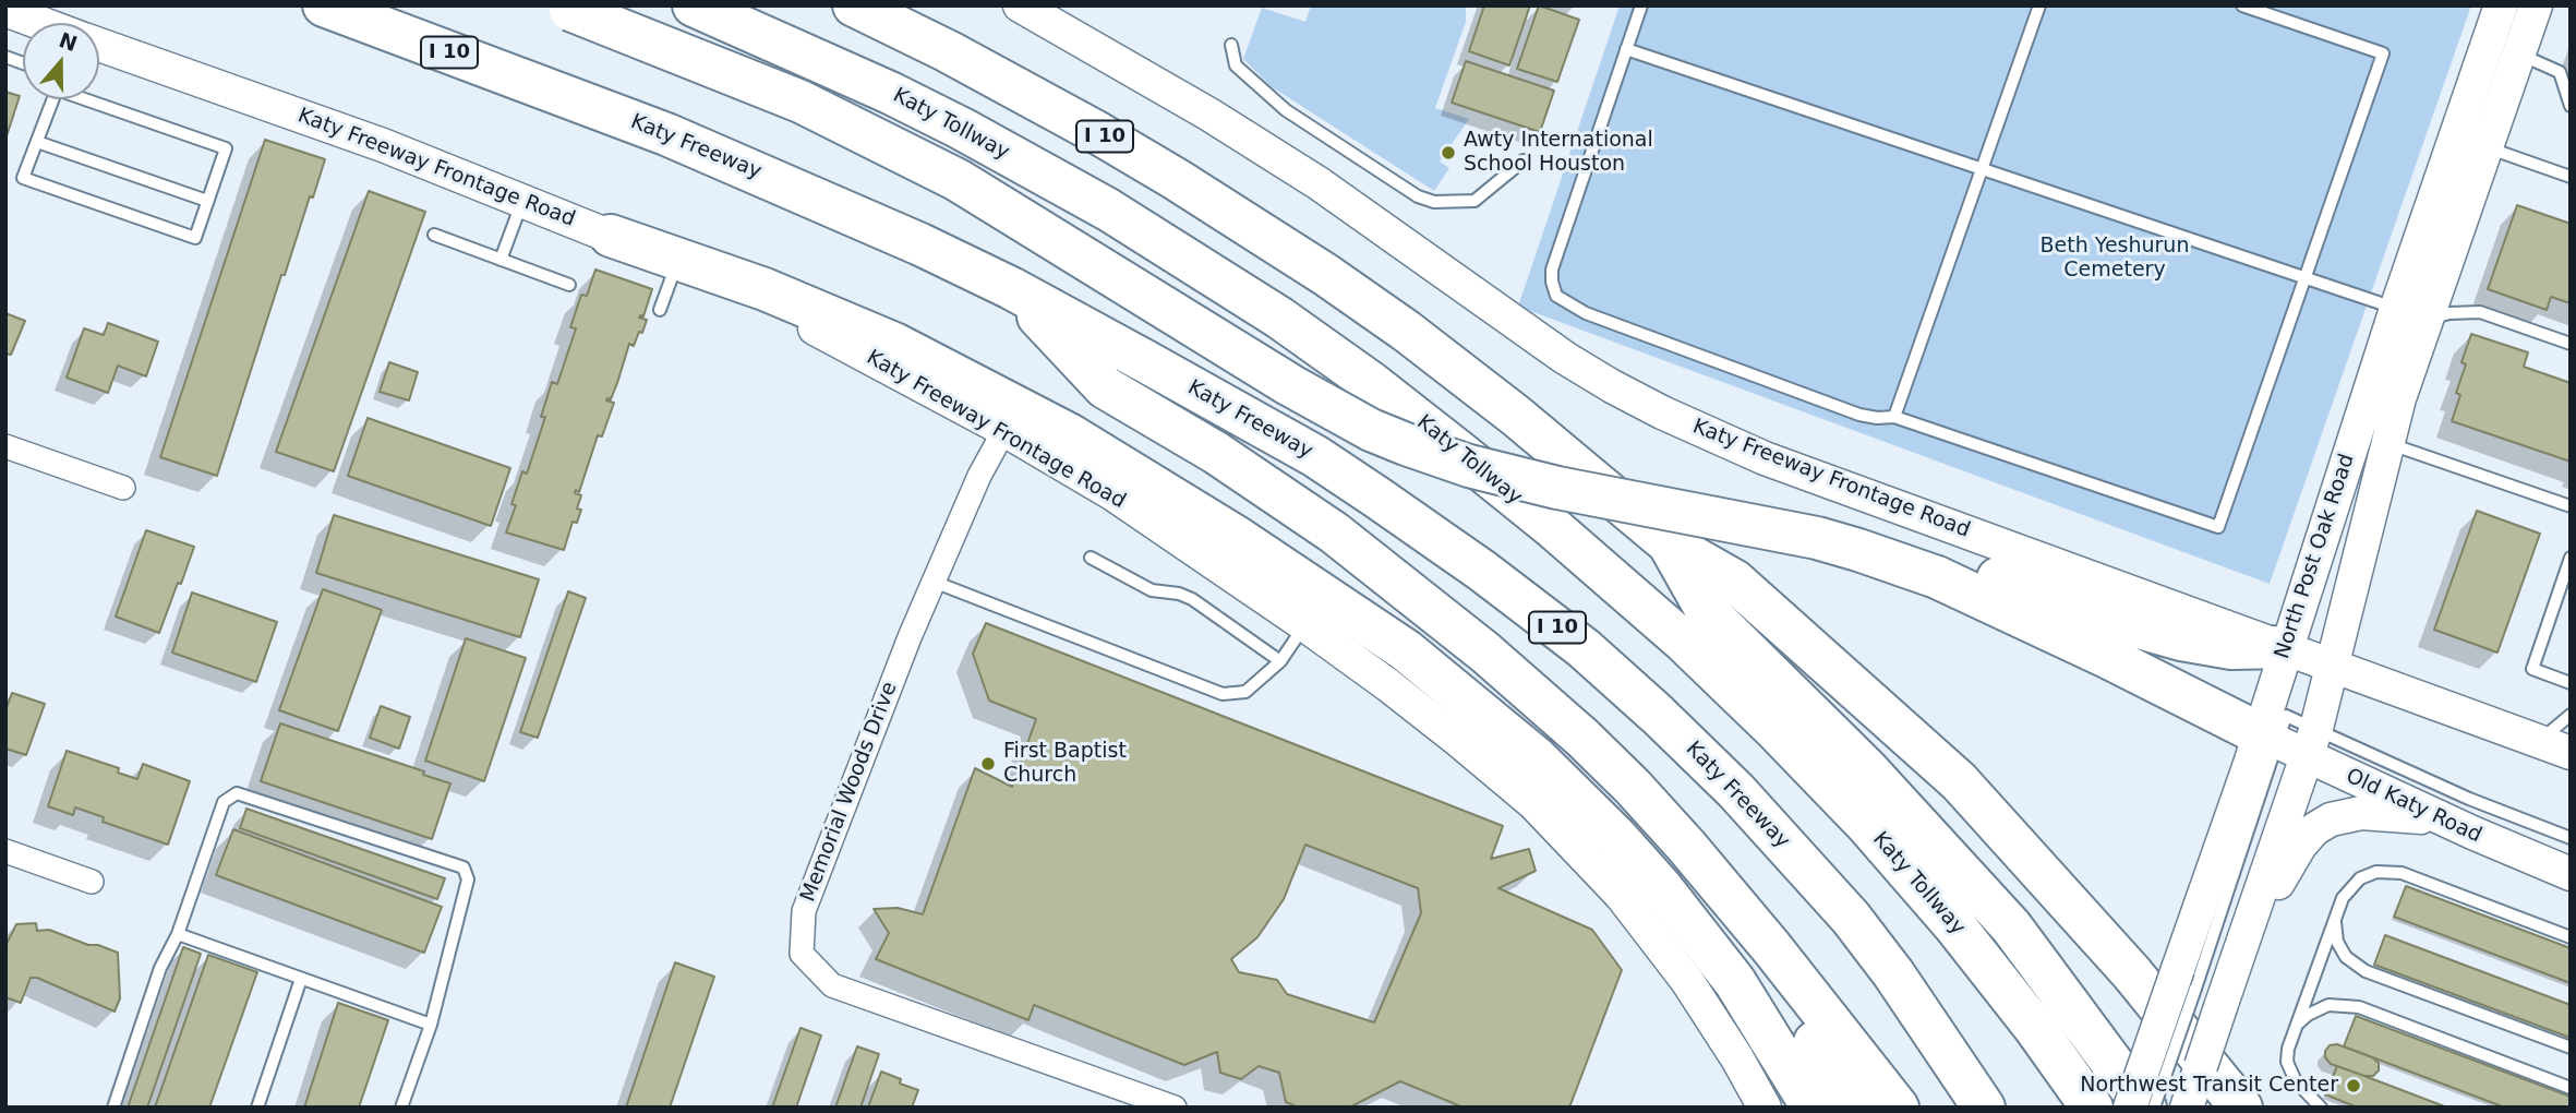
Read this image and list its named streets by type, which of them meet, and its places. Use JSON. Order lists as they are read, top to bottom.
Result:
{
  "streets": {
    "highway": ["I 10", "Katy Tollway", "Katy Freeway"],
    "main road": ["Katy Freeway Frontage Road", "North Post Oak Road", "Old Katy Road"],
    "street": ["Memorial Woods Drive"]
  },
  "crossings": [
    ["Katy Freeway Frontage Road", "North Post Oak Road"],
    ["Katy Freeway Frontage Road", "Memorial Woods Drive"],
    ["North Post Oak Road", "Old Katy Road"]
  ],
  "parks": ["Beth Yeshurun Cemetery"],
  "places": ["Awty International School Houston", "First Baptist Church", "Northwest Transit Center"],
  "north": "top"
}
